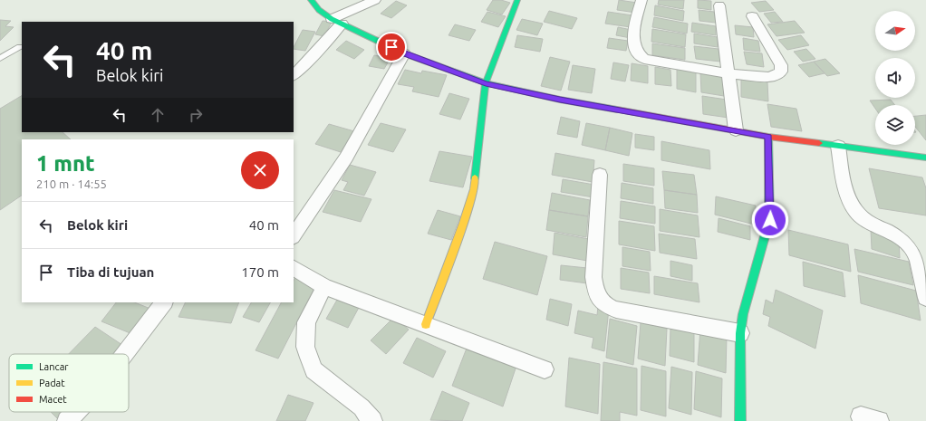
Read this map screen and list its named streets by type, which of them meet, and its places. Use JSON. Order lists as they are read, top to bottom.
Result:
{
  "legend": ["Lancar", "Padat", "Macet"],
  "north": "right",
  "page": {
    "turn": ["40 m", "Belok kiri"],
    "heading": ["1 mnt", "210 m · 14:55"],
    "list": [
      {
        "name": "Belok kiri",
        "value": "40 m"
      },
      {
        "name": "Tiba di tujuan",
        "value": "170 m"
      }
    ]
  }
}
